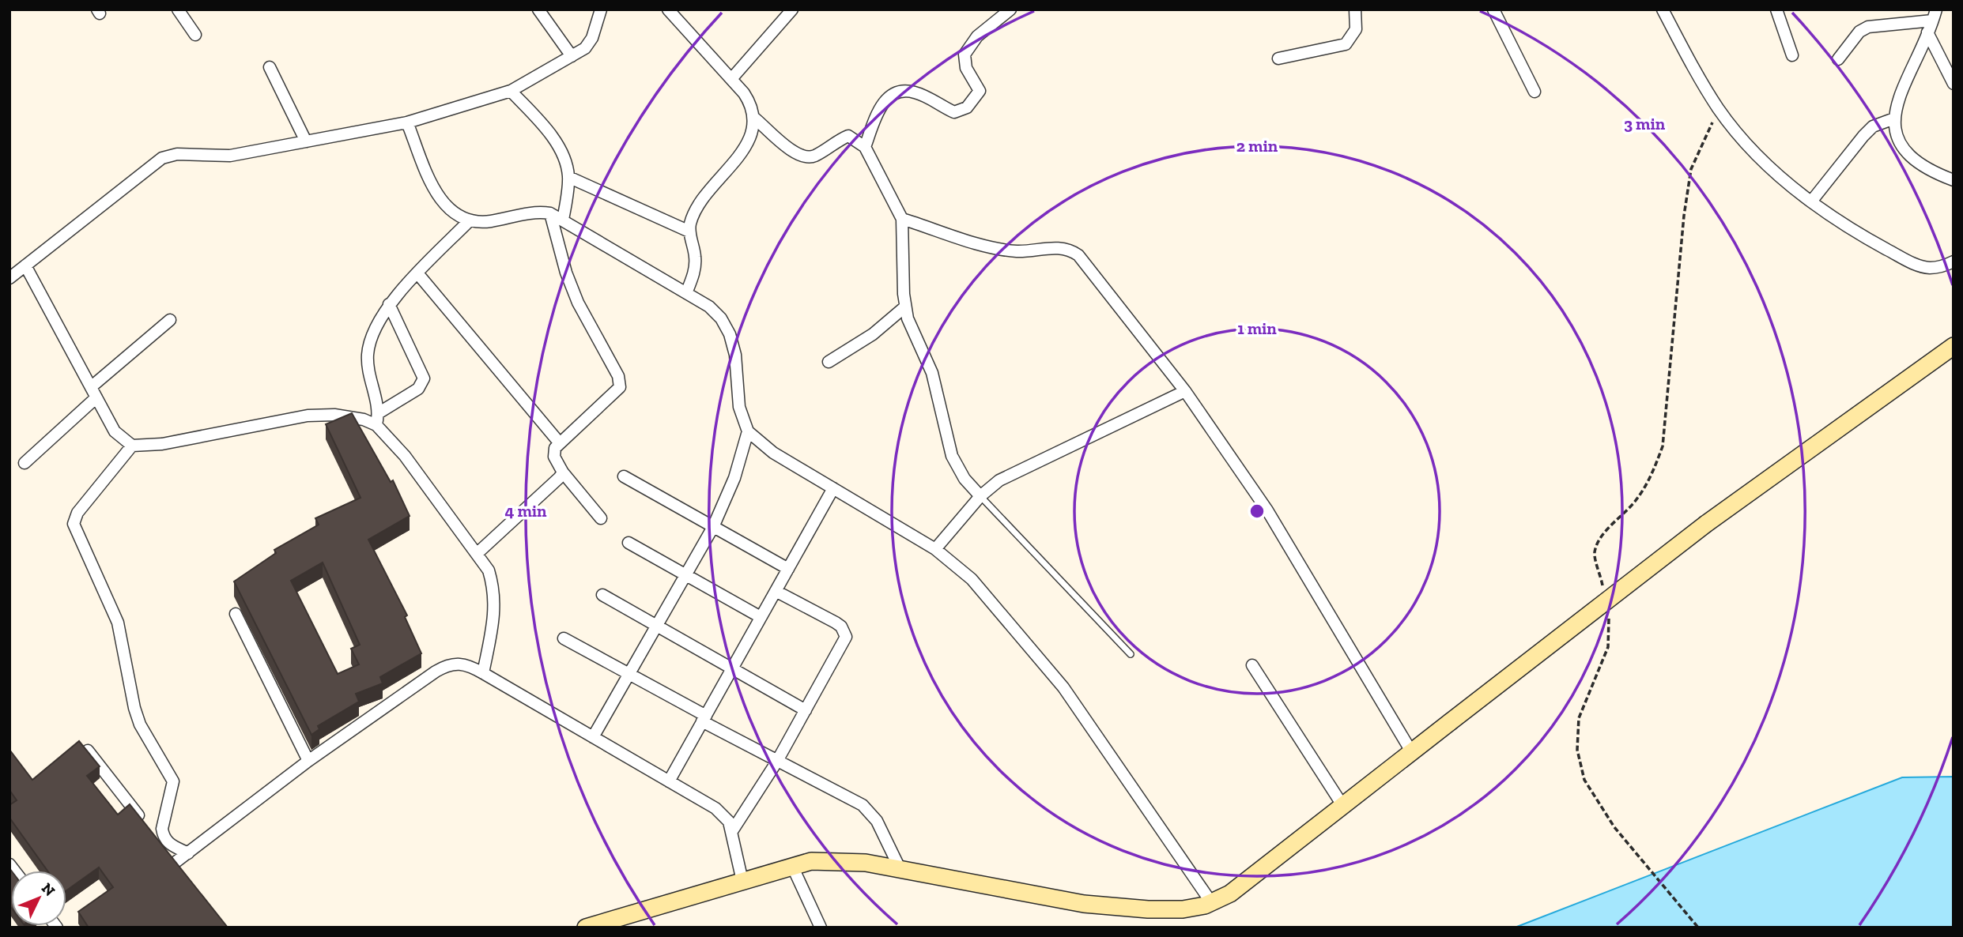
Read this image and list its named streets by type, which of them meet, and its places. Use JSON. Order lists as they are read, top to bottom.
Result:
{
  "north": "top right",
  "rings": [
    "3 min",
    "2 min",
    "1 min",
    "4 min"
  ]
}
